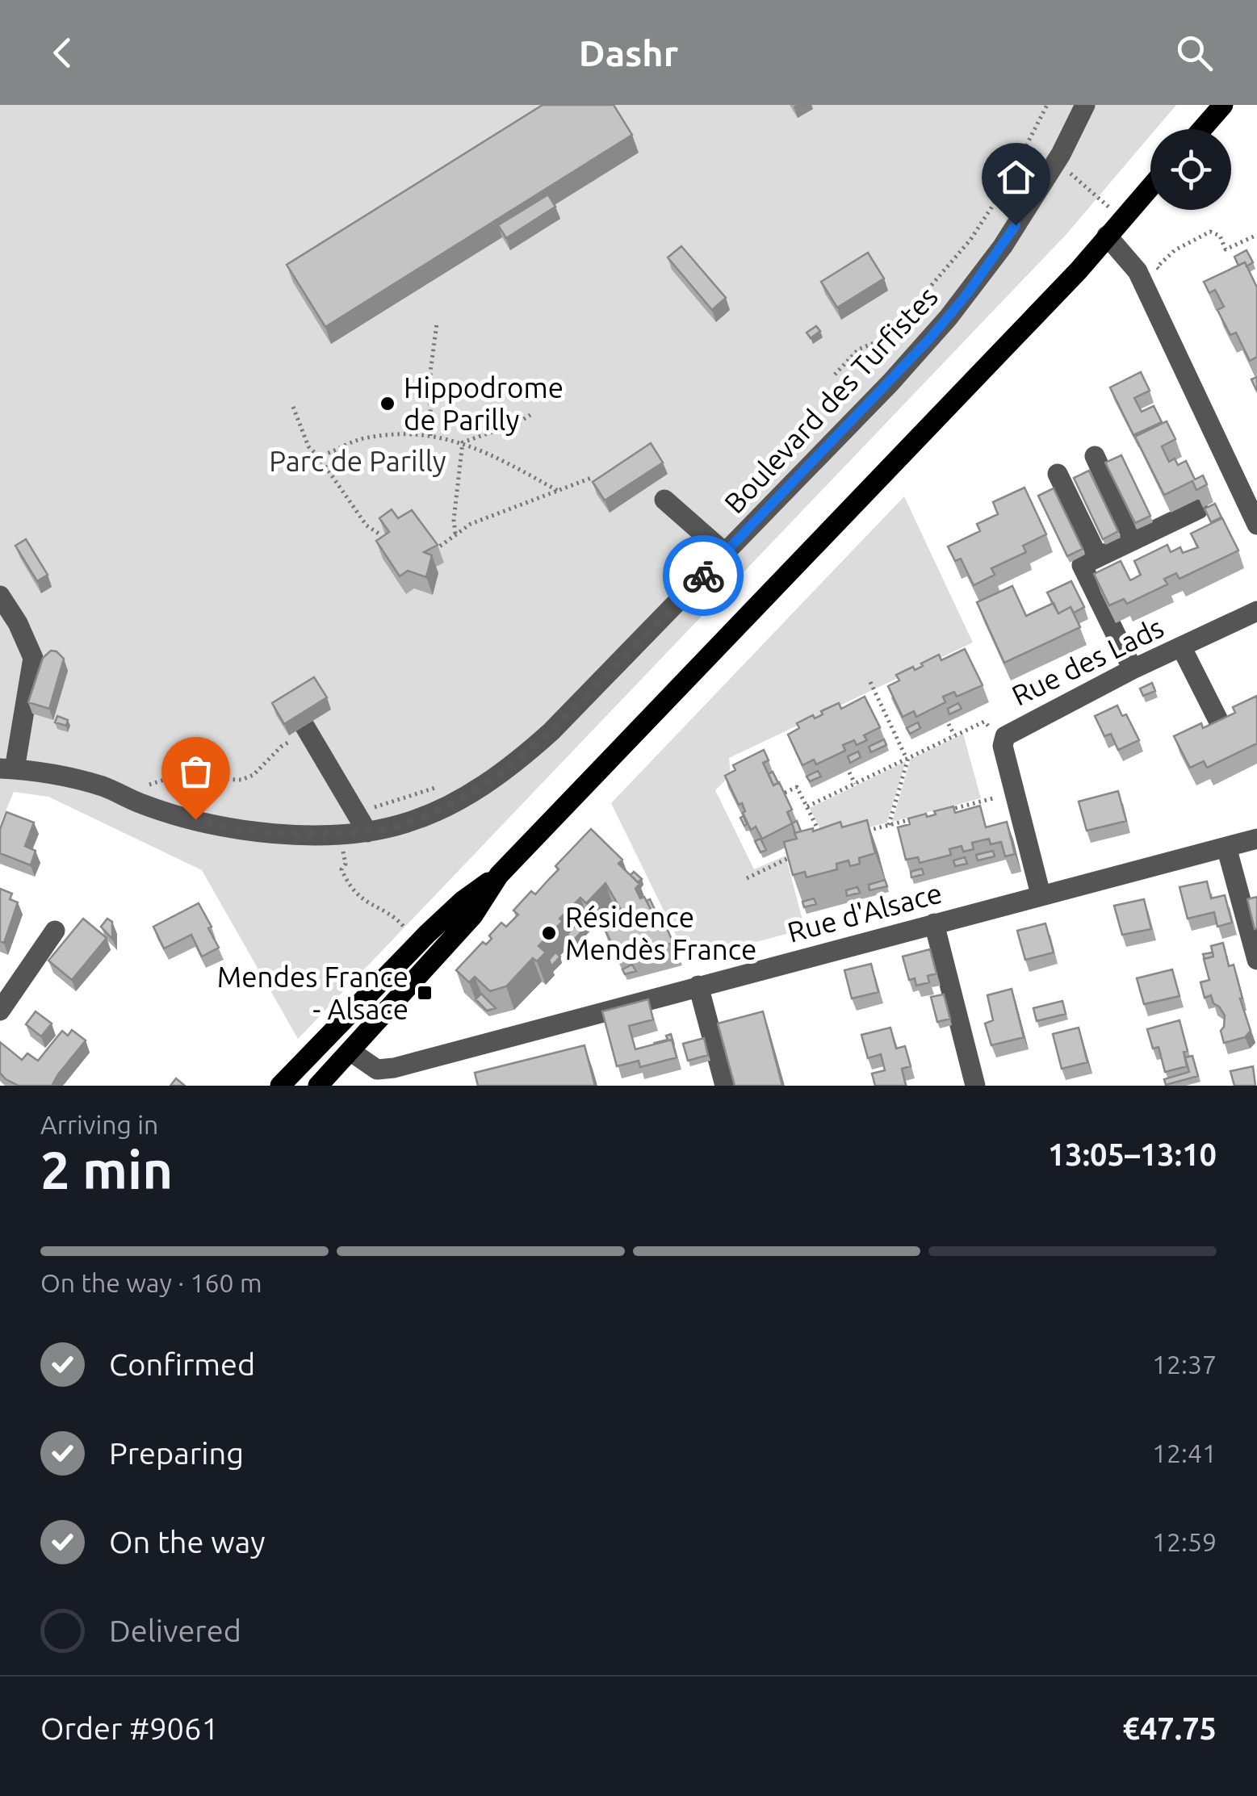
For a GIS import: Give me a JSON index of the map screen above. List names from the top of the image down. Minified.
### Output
{"streets":{"street":["Boulevard des Turfistes","Rue des Lads","Rue d'Alsace"]},"crossings":[["Rue des Lads","Rue d'Alsace"]],"parks":["Parc de Parilly"],"places":{"other":["Hippodrome de Parilly","Résidence Mendès France"],"transit":["Mendes France - Alsace"]},"page":{"header":"Dashr","heading":["2 min","Arriving in","13:05–13:10"],"panel":["Order #9061","€47.75"],"bar":"On the way · 160 m","list":[["Confirmed","12:37"],["Preparing","12:41"],["On the way","12:59"],"Delivered"]}}
